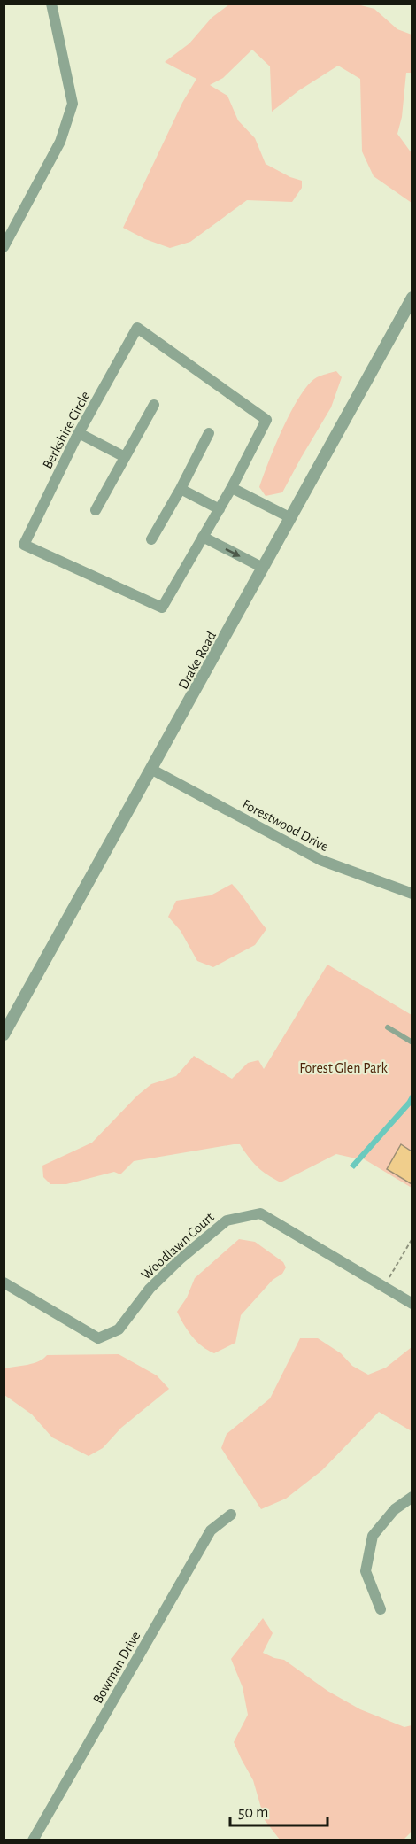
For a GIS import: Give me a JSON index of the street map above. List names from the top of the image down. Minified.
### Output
{"streets":{"street":["Berkshire Circle","Drake Road","Forestwood Drive","Woodlawn Court","Bowman Drive"]},"crossings":[["Drake Road","Forestwood Drive"]],"parks":["Forest Glen Park"],"scale_bar":"50 m"}
